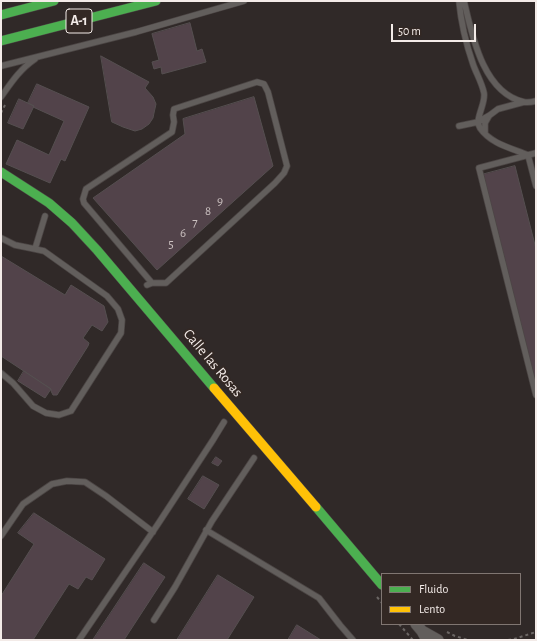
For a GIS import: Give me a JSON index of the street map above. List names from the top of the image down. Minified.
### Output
{"streets":{"main road":["A-1","Calle las Rosas"]},"house_numbers":["9","8","7","6","5"],"legend":["Fluido","Lento"],"scale_bar":"50 m"}
